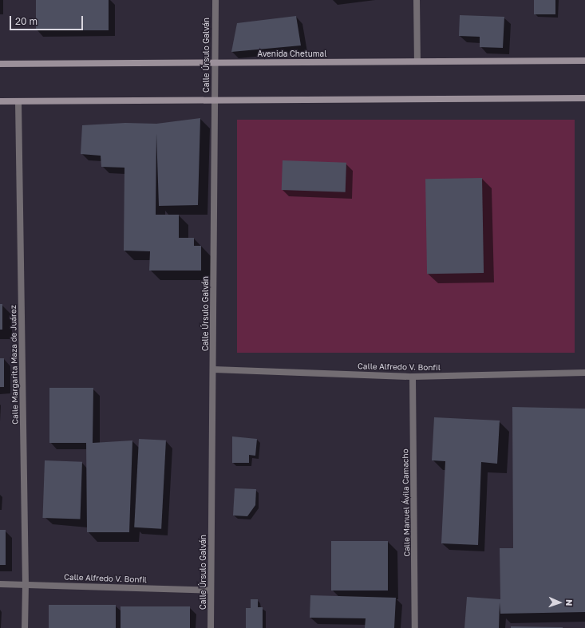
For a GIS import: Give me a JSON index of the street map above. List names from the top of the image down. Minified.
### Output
{"streets":{"main road":["Avenida Chetumal"],"street":["Calle Úrsulo Galván","Calle Margarita Maza de Juárez","Calle Alfredo V. Bonfil","Calle Manuel Ávila Camacho"]},"crossings":[["Avenida Chetumal","Calle Úrsulo Galván"],["Calle Úrsulo Galván","Calle Alfredo V. Bonfil"],["Calle Margarita Maza de Juárez","Calle Alfredo V. Bonfil"],["Calle Alfredo V. Bonfil","Calle Manuel Ávila Camacho"]],"scale_bar":"20 m","north":"right"}
